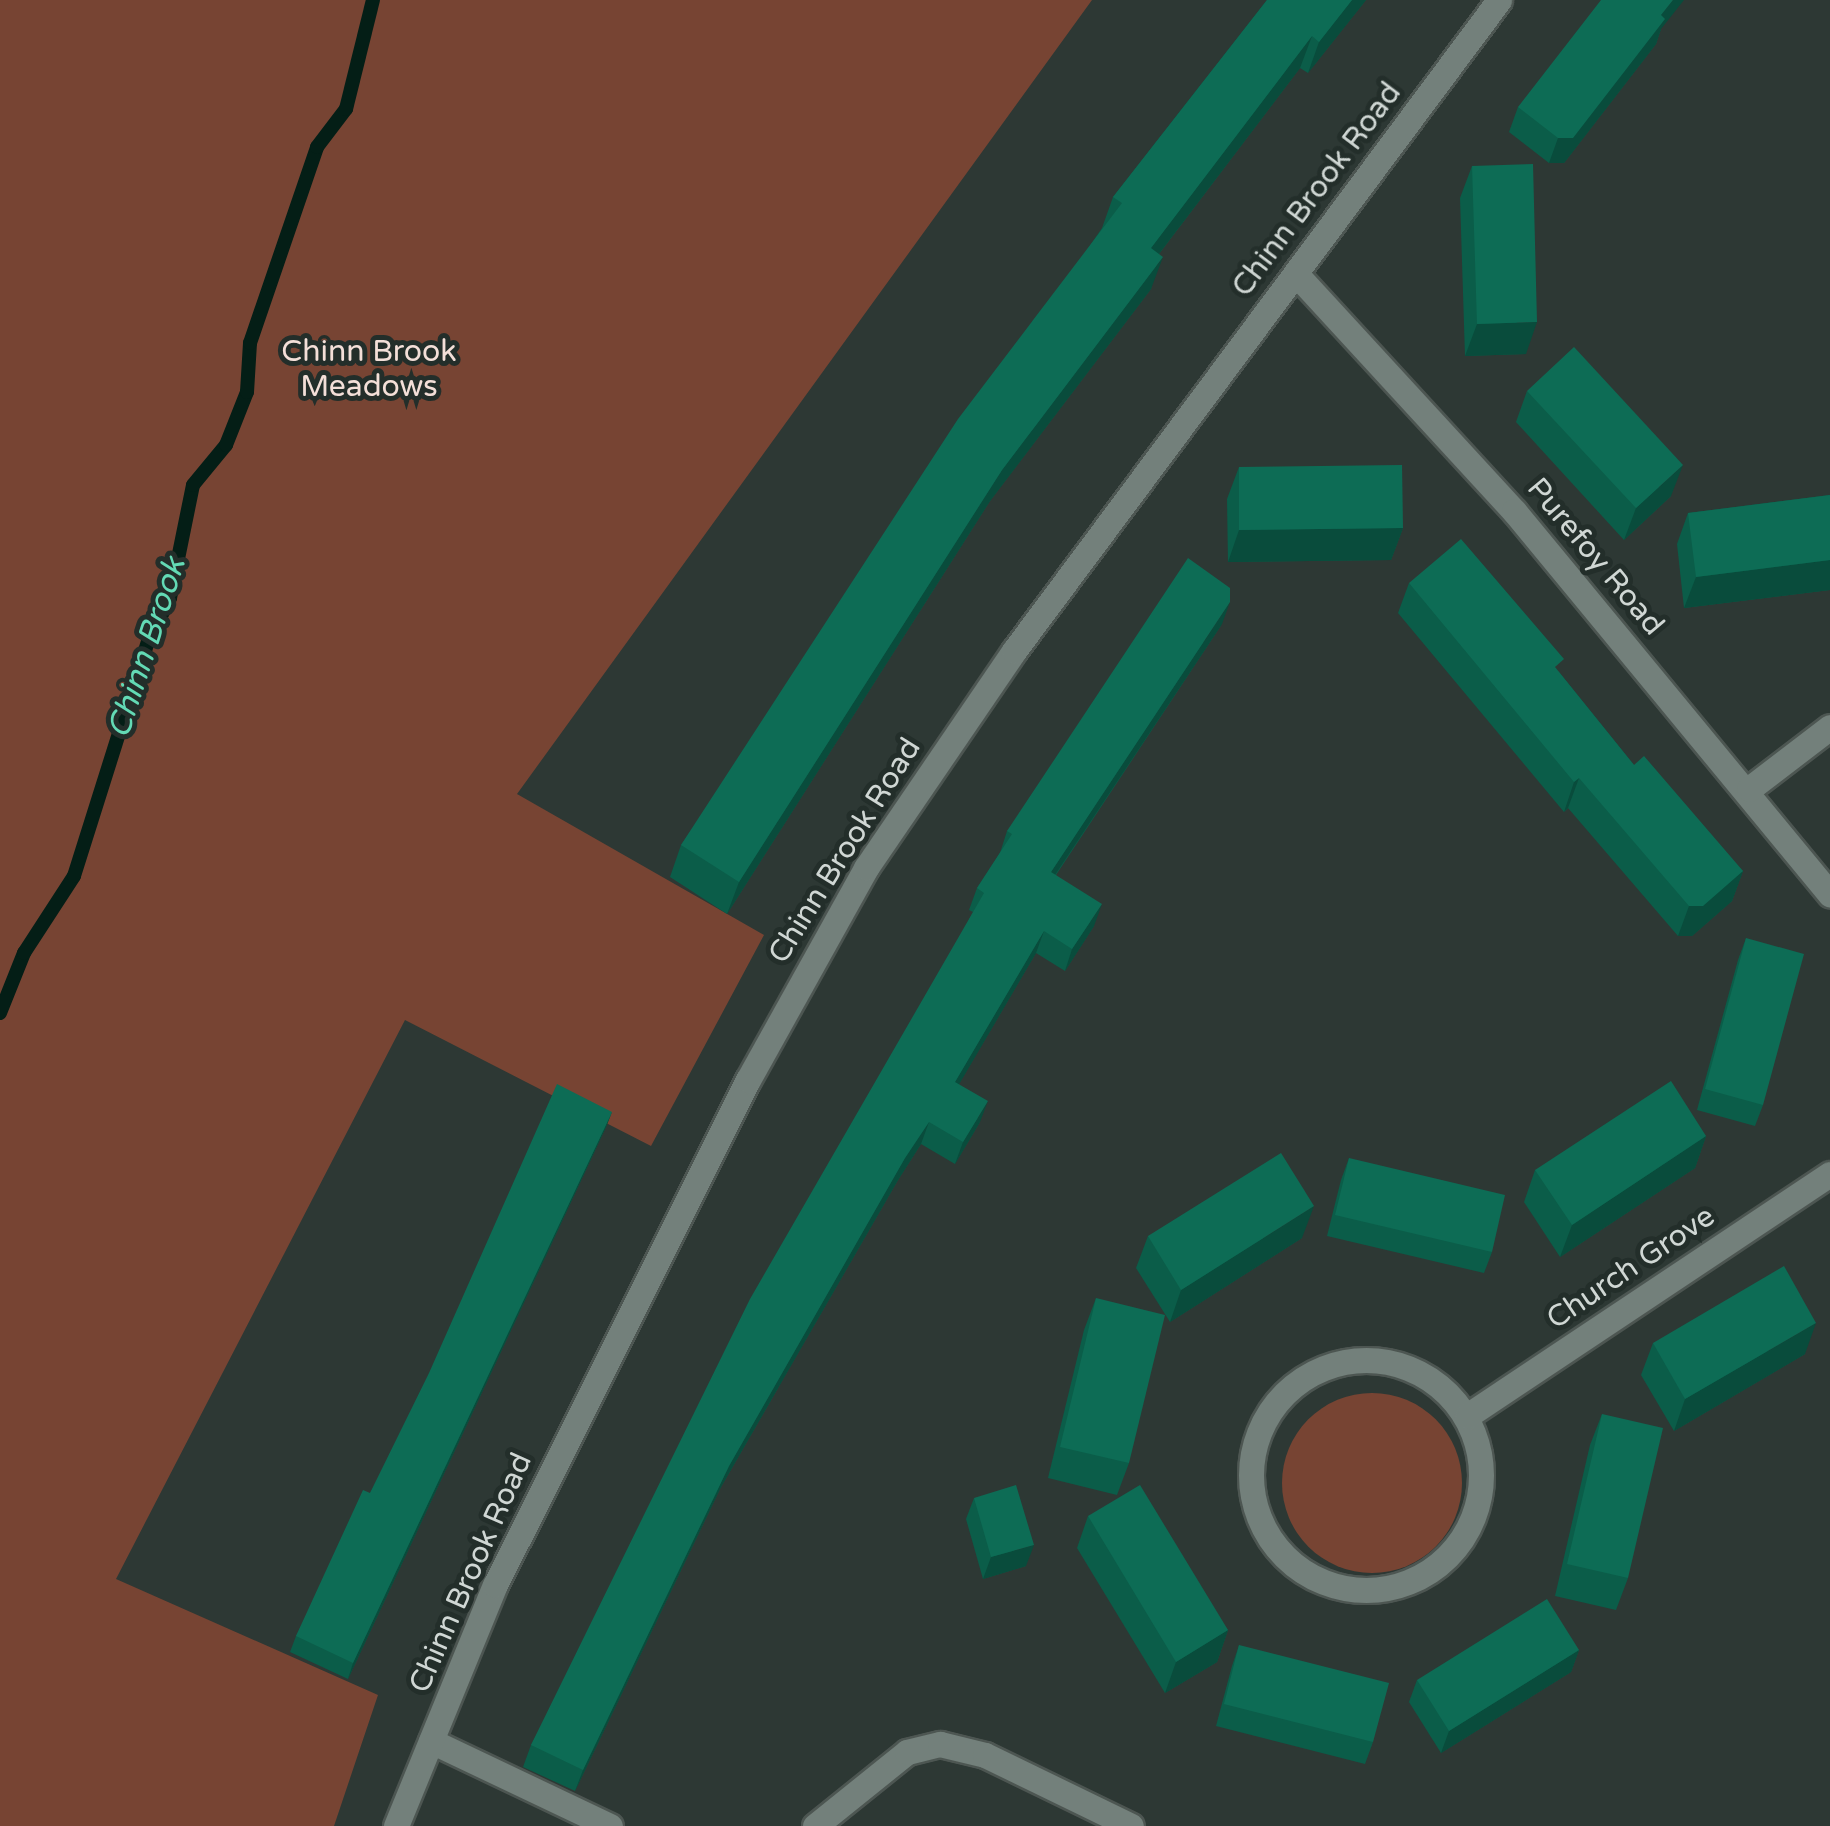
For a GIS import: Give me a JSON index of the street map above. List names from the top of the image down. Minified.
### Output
{"streets":{"street":["Chinn Brook Road","Purefoy Road","Church Grove"]},"crossings":[["Chinn Brook Road","Purefoy Road"]],"water":["Chinn Brook"],"parks":["Chinn Brook Meadows"]}
